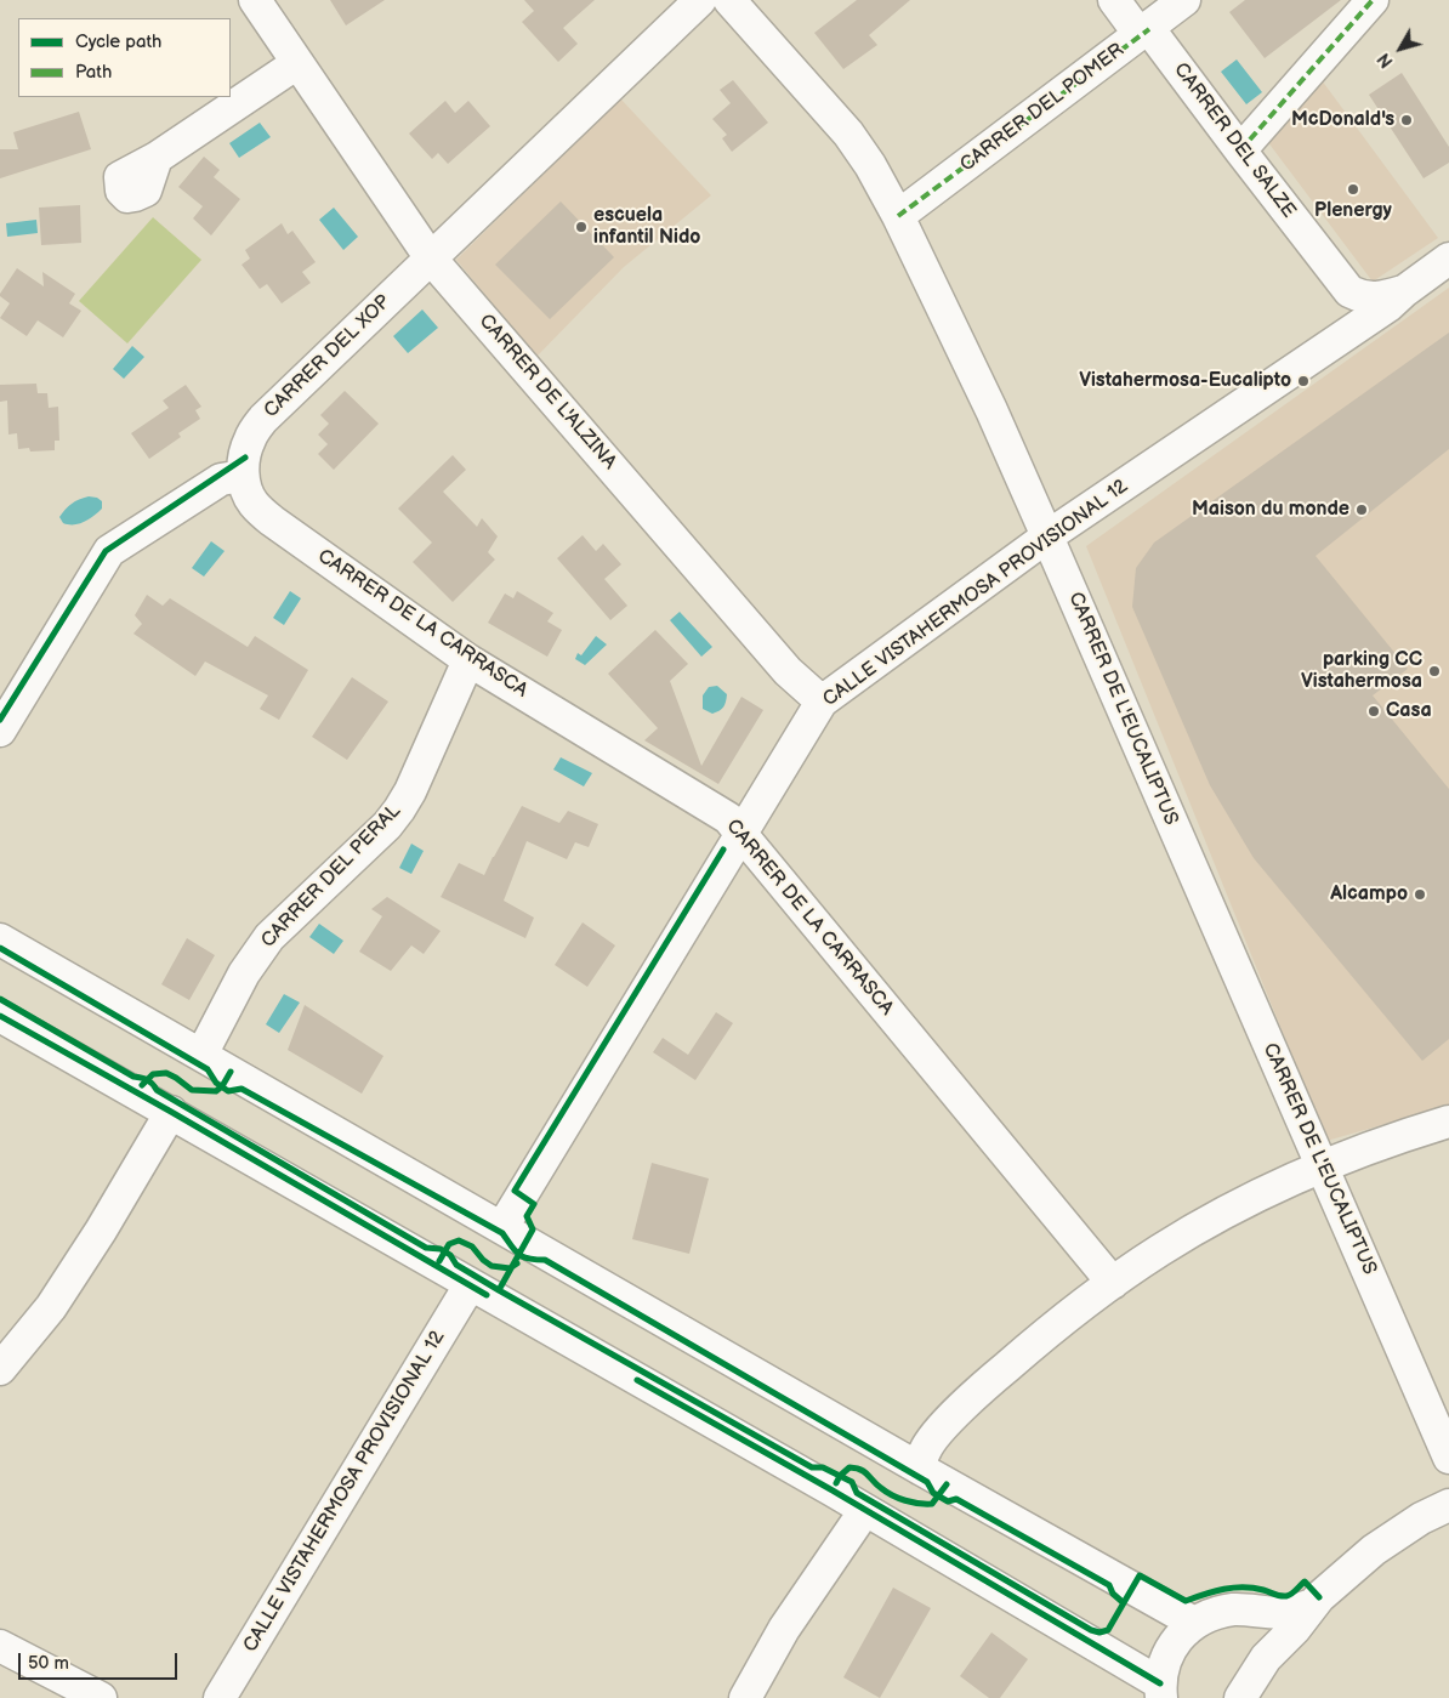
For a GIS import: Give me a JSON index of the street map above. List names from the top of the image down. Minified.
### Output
{"streets":{"street":["CARRER DEL POMER","CARRER DEL SALZE","CARRER DEL XOP","CARRER DE L'ALZINA","CALLE VISTAHERMOSA PROVISIONAL 12","CARRER DE LA CARRASCA","CARRER DE L'EUCALIPTUS","CARRER DEL PERAL"]},"crossings":[["CARRER DEL POMER","CARRER DEL SALZE"],["CARRER DEL POMER","CARRER DE L'EUCALIPTUS"],["CARRER DEL SALZE","CALLE VISTAHERMOSA PROVISIONAL 12"],["CARRER DEL XOP","CARRER DE L'ALZINA"],["CARRER DEL XOP","CARRER DE LA CARRASCA"],["CARRER DE L'ALZINA","CALLE VISTAHERMOSA PROVISIONAL 12"],["CALLE VISTAHERMOSA PROVISIONAL 12","CARRER DE LA CARRASCA"],["CALLE VISTAHERMOSA PROVISIONAL 12","CARRER DE L'EUCALIPTUS"],["CARRER DE LA CARRASCA","CARRER DEL PERAL"]],"places":["McDonald's","Plenergy","escuela infantil Nido","Vistahermosa-Eucalipto","Maison du monde","parking CC Vistahermosa","Casa","Alcampo"],"legend":["Cycle path","Path"],"scale_bar":"50 m","north":"bottom left"}
